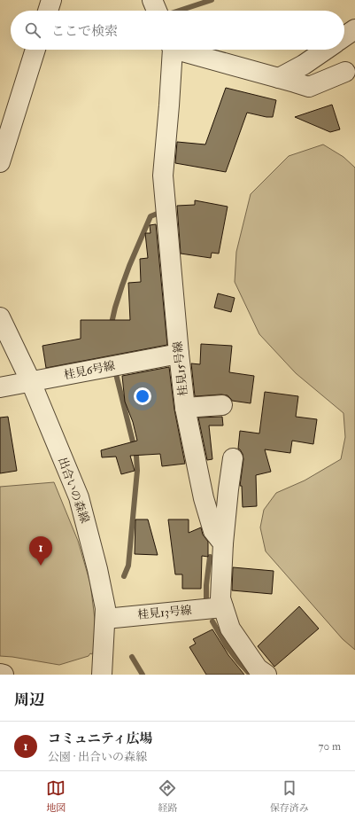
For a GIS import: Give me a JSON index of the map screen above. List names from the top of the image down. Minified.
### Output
{"streets":{"street":["桂見15号線","桂見6号線","出合いの森線","桂見13号線"]},"crossings":[["桂見15号線","桂見6号線"],["桂見6号線","出合いの森線"],["出合いの森線","桂見13号線"]],"page":{"search":"ここで検索","pins":"1","heading":"周辺","list":[{"mark":"1","name":"コミュニティ広場","note":"公園 · 出合いの森線","value":"70 m"}],"nav":["地図","経路","保存済み"]}}
